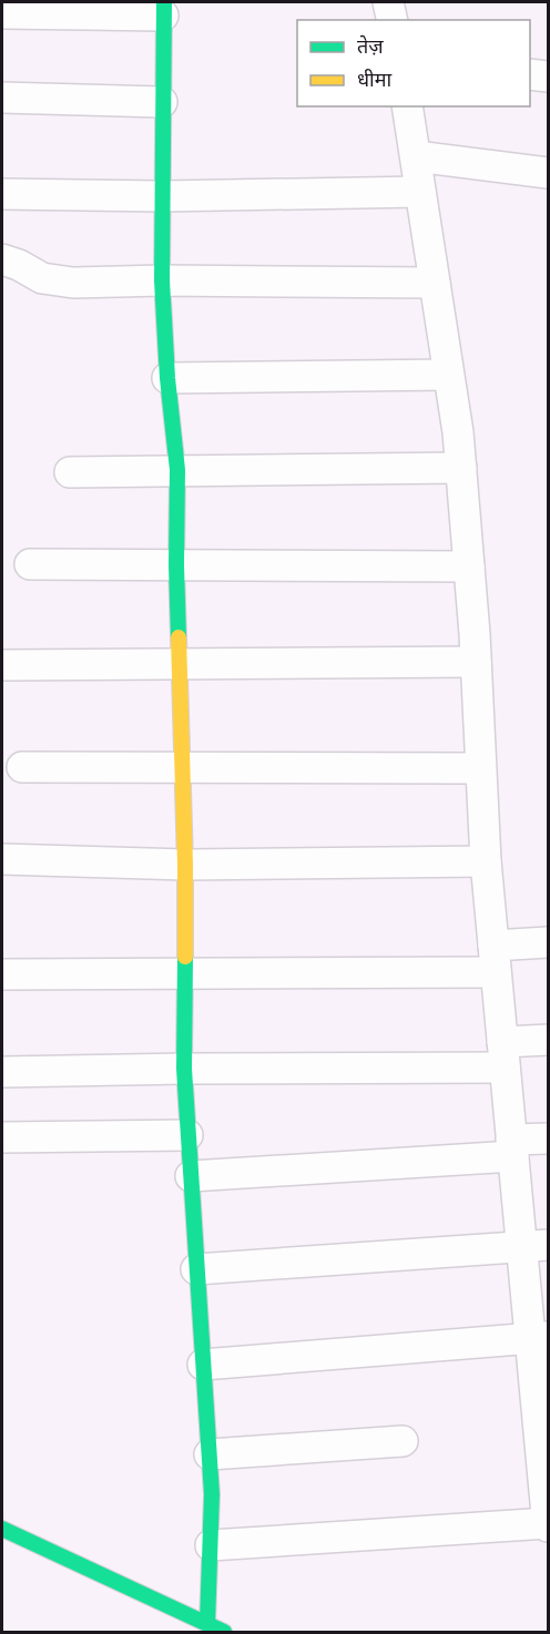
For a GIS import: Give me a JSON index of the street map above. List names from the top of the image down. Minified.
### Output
{"legend":["तेज़","धीमा"]}
